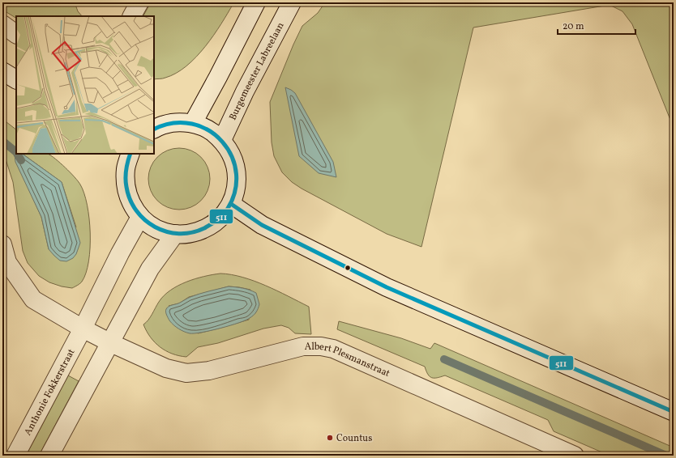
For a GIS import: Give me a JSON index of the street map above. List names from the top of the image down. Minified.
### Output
{"streets":{"street":["Burgemeester Labreelaan","Albert Plesmanstraat","Anthonie Fokkerstraat"]},"places":["Countus"],"lines":["transit line 511"],"scale_bar":"20 m"}
